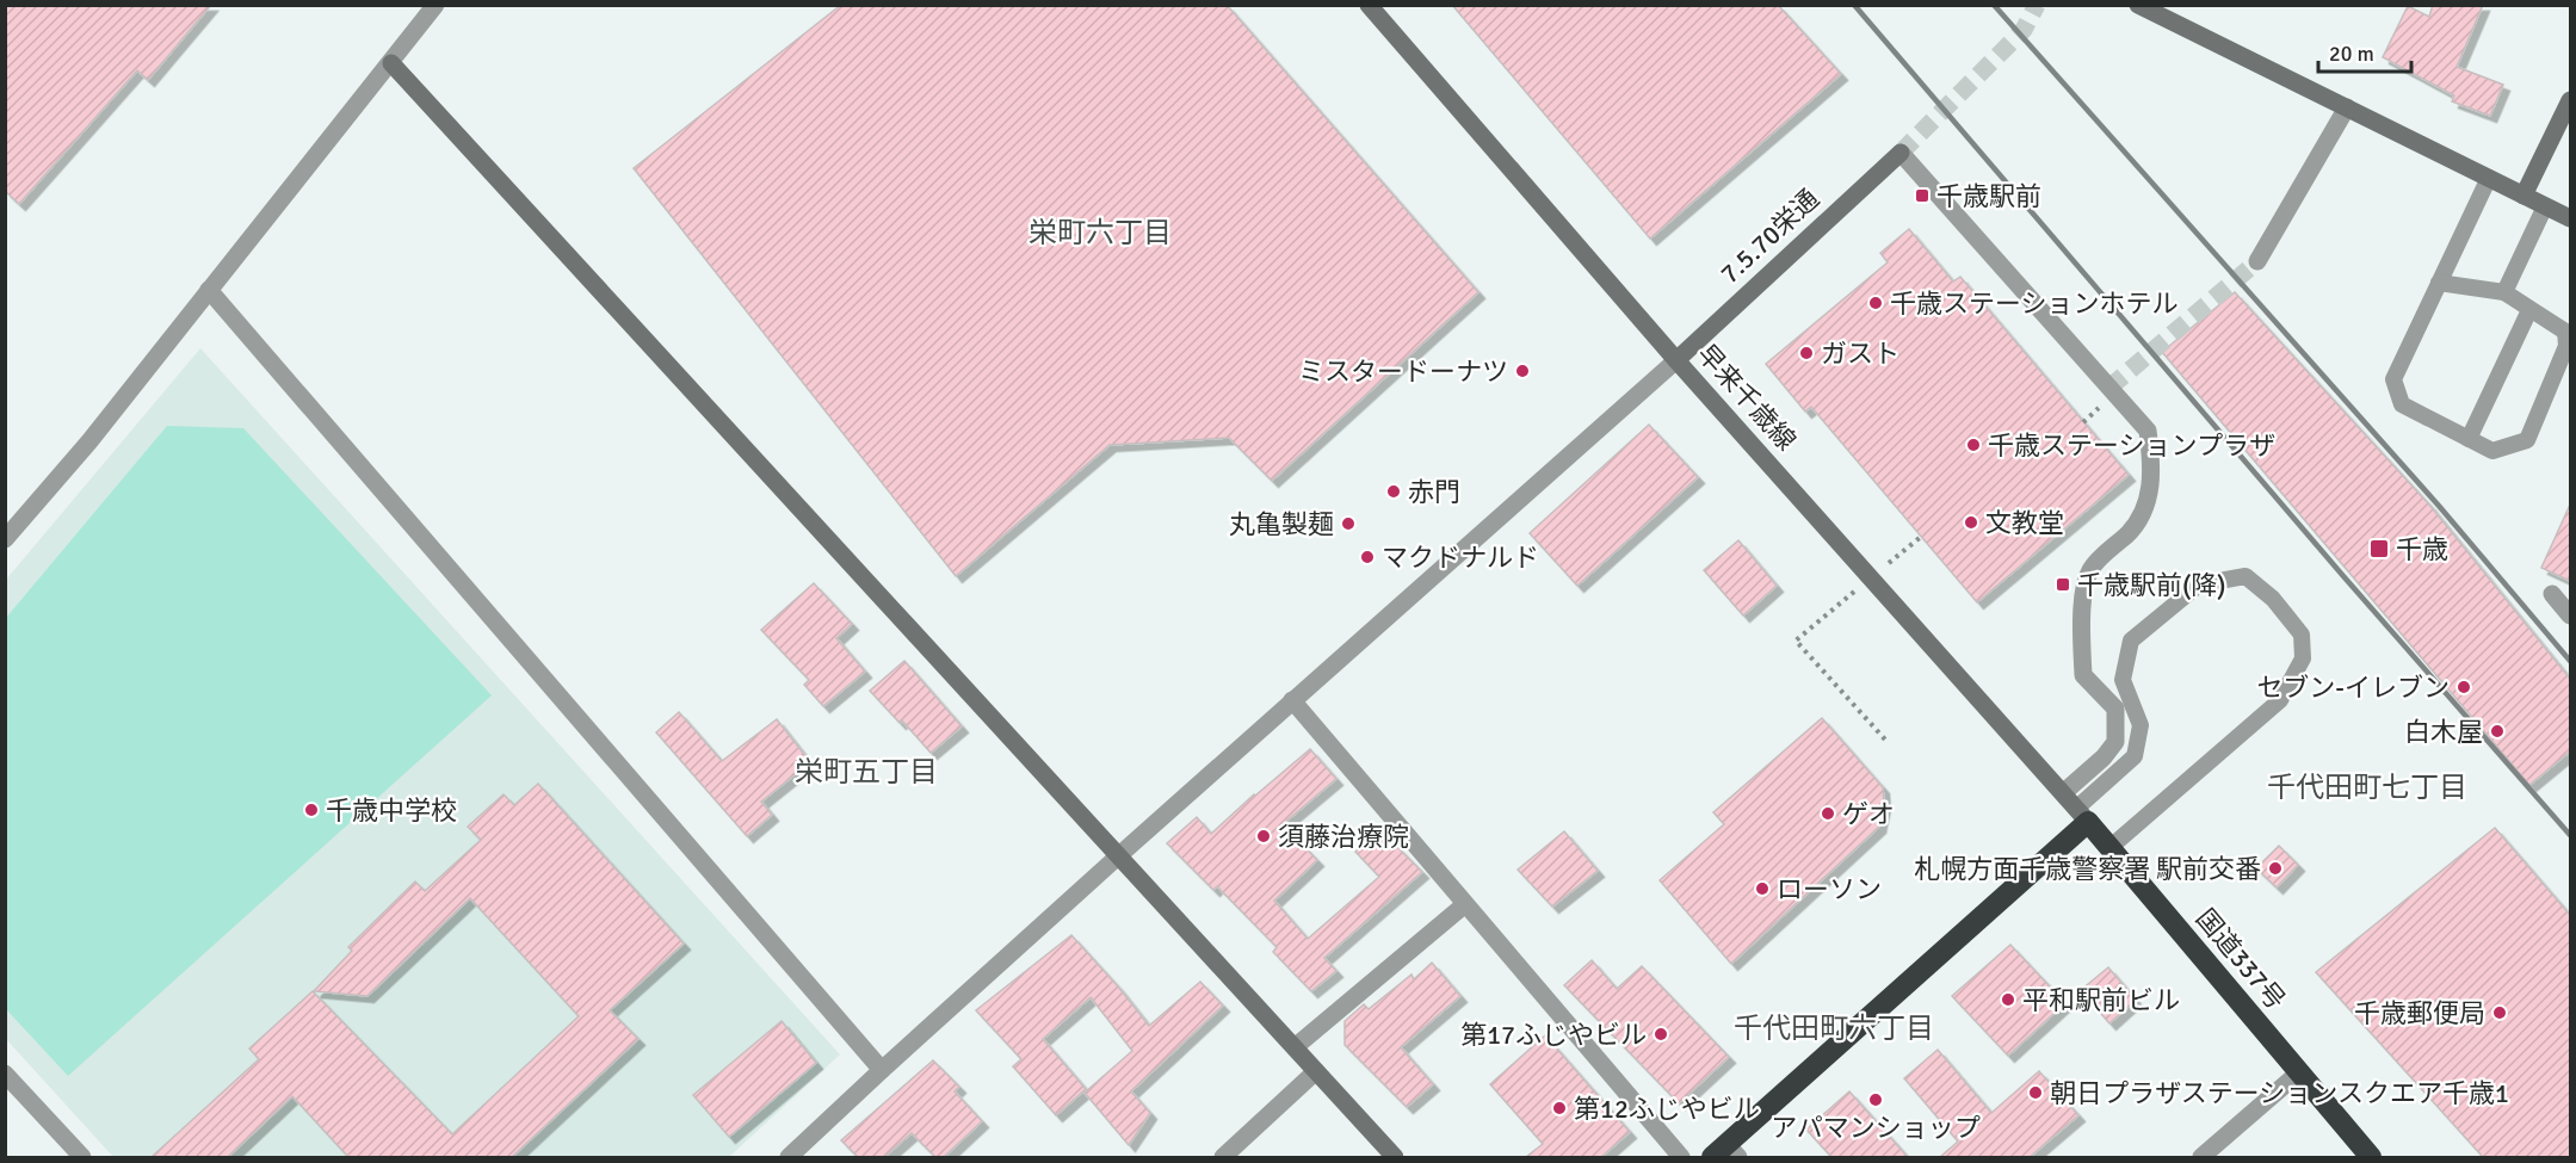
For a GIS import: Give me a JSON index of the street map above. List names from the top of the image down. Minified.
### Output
{"streets":{"highway":["国道337号"],"street":["7.5.70栄通","早来千歳線"]},"crossings":[["7.5.70栄通","早来千歳線"],["早来千歳線","国道337号"]],"districts":["栄町六丁目","栄町五丁目","千代田町七丁目","千代田町六丁目"],"places":{"transit":["千歳駅前","千歳","千歳駅前(降)"],"other":["千歳ステーションホテル","ガスト","ミスタードーナツ","千歳ステーションプラザ","赤門","文教堂","丸亀製麺","マクドナルド","セブン-イレブン","白木屋","千歳中学校","ゲオ","須藤治療院","札幌方面千歳警察署 駅前交番","ローソン","平和駅前ビル","千歳郵便局","第17ふじやビル","朝日プラザステーションスクエア千歳1","アパマンショップ","第12ふじやビル"]},"scale_bar":"20 m"}
